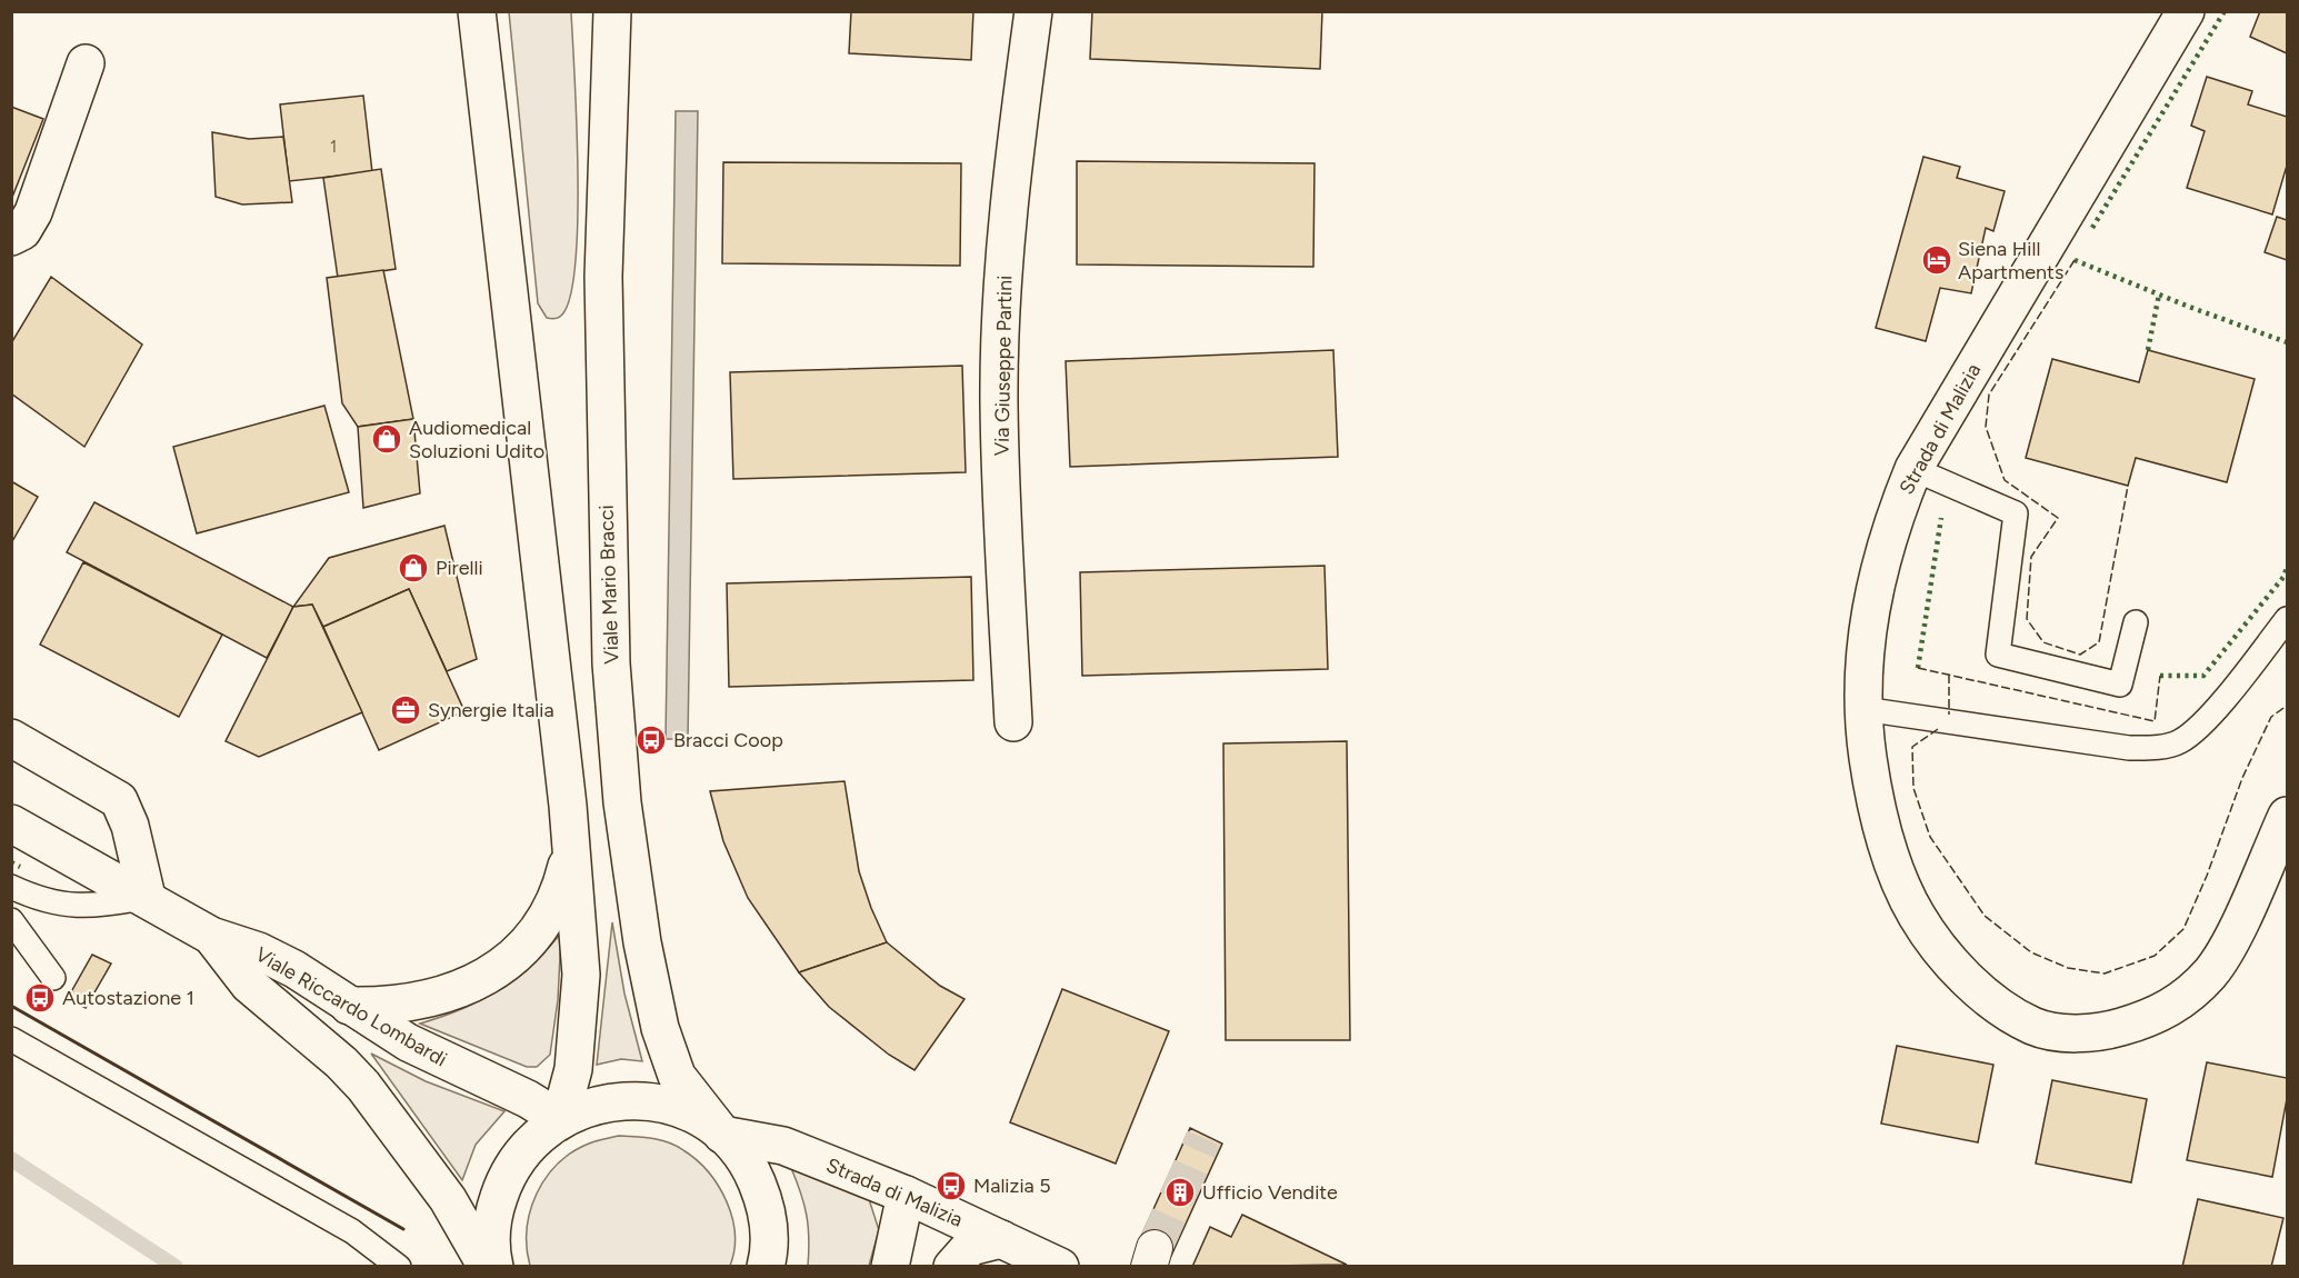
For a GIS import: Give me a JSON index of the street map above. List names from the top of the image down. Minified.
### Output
{"streets":{"main road":["Via Giuseppe Partini","Strada di Malizia","Viale Mario Bracci","Viale Riccardo Lombardi"]},"crossings":[["Strada di Malizia","Viale Mario Bracci"]],"places":{"hotel":["Siena Hill Apartments"],"shop":["Audiomedical Soluzioni Udito","Pirelli"],"office":["Synergie Italia"],"bus stop":["Bracci Coop","Autostazione 1","Malizia 5"],"building":["Ufficio Vendite"]},"house_numbers":["1"]}
